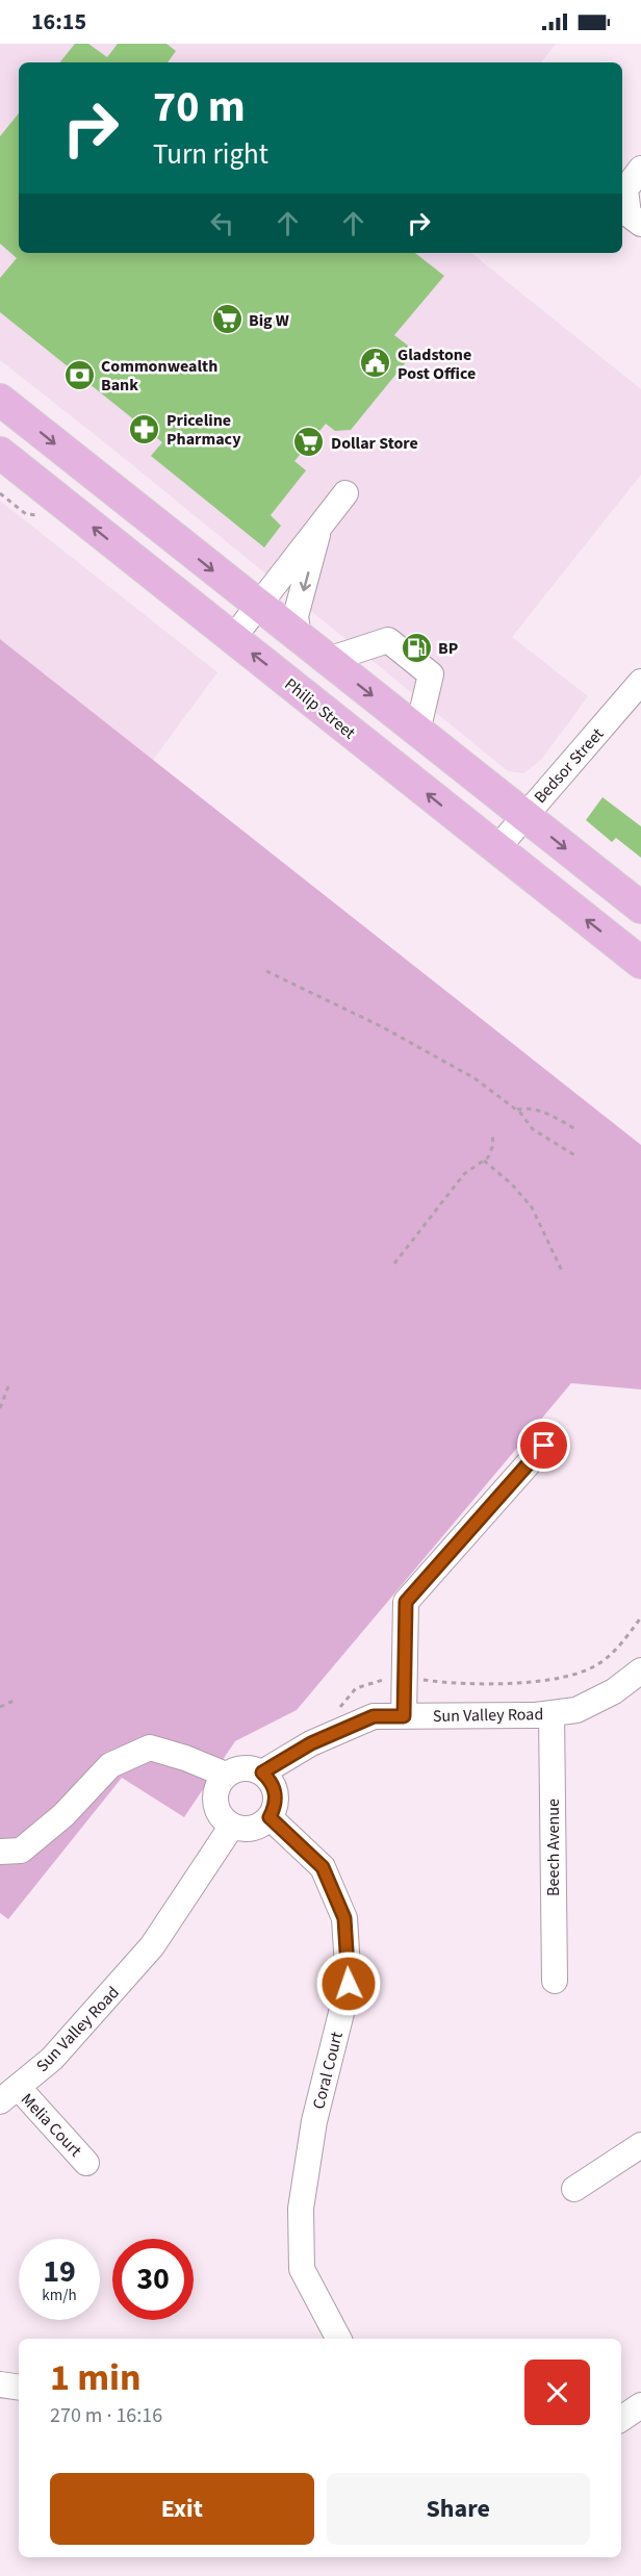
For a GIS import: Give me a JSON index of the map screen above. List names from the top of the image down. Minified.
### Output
{"streets":{"main road":["Philip Street"],"street":["Bedsor Street","Sun Valley Road","Beech Avenue","Coral Court","Melia Court"]},"crossings":[["Philip Street","Bedsor Street"],["Sun Valley Road","Beech Avenue"],["Sun Valley Road","Coral Court"],["Sun Valley Road","Melia Court"]],"places":{"supermarket":["Big W","Dollar Store"],"public building":["Gladstone Post Office"],"bank":["Commonwealth Bank"],"pharmacy":["Priceline Pharmacy"],"fuel station":["BP"]},"page":{"status":"16:15","turn":["70 m","Turn right"],"speed":"19 km/h","limit":"30","heading":["1 min","270 m · 16:16"],"buttons":["Exit","Share"]}}
